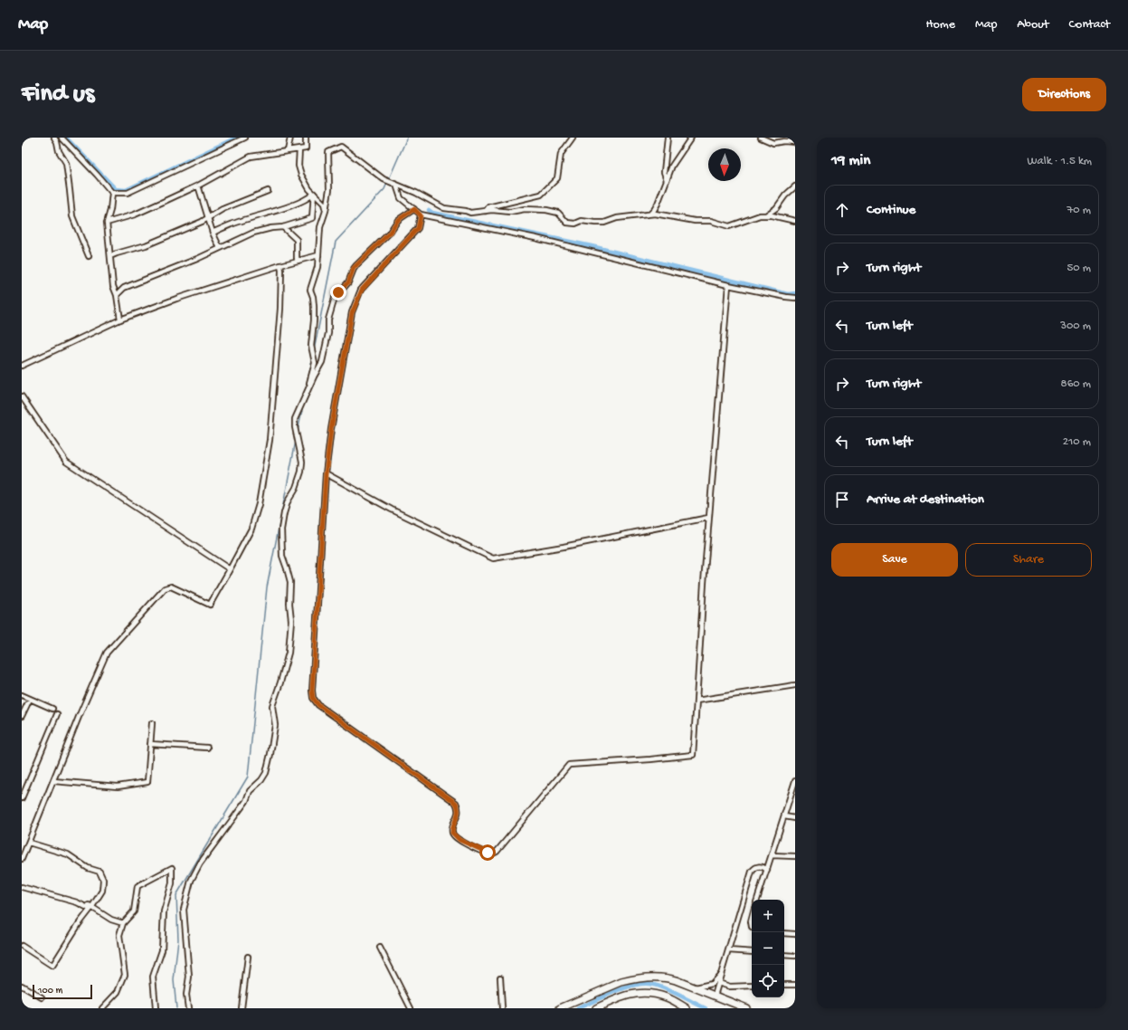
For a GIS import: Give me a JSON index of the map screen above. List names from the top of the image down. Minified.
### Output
{"scale_bar":"100 m","north":"bottom","page":{"header":"Map","nav":["Home","Map","About","Contact"],"buttons":["Directions",["Save","Share"]],"title":"Find us","heading":["19 min","Walk · 1.5 km"],"list":[["Continue","70 m"],["Turn right","50 m"],["Turn left","300 m"],["Turn right","860 m"],["Turn left","210 m"],"Arrive at destination"],"map_buttons":["+","−"],"scale":"100 m"}}
